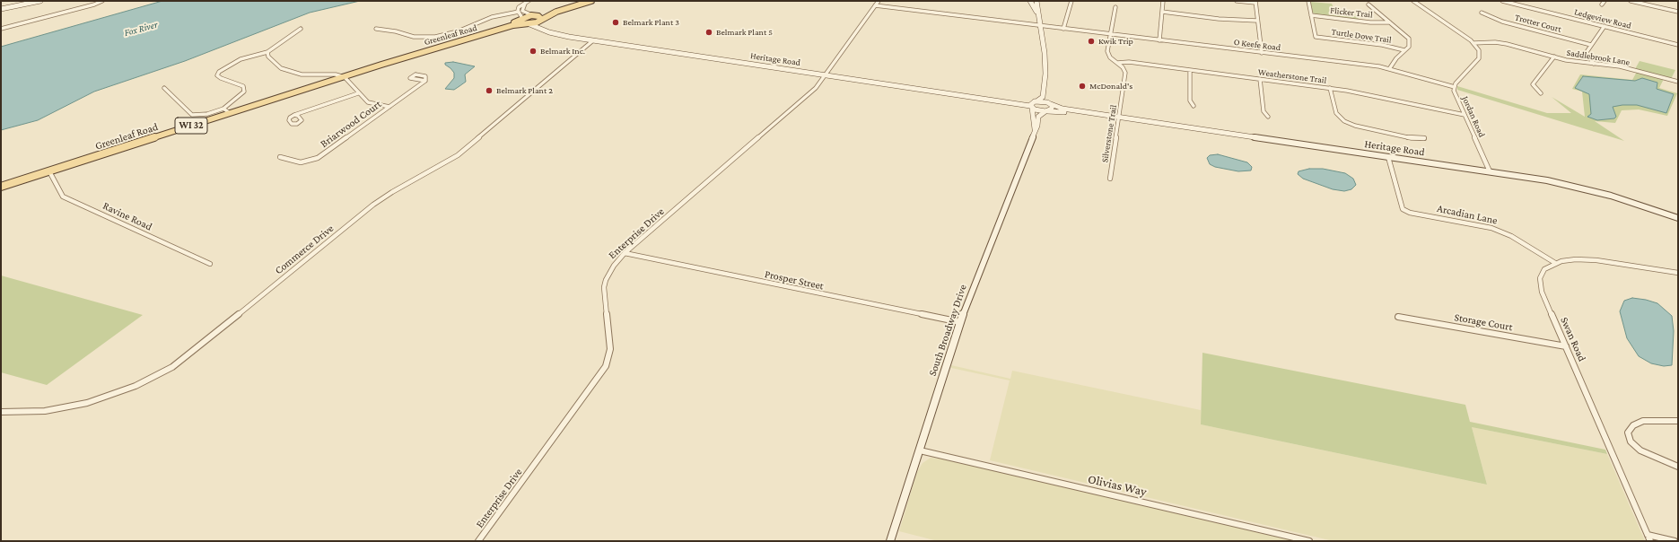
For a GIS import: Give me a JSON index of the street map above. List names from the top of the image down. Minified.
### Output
{"streets":{"main road":["Greenleaf Road","Heritage Road","WI 32","South Broadway Drive"],"street":["Flicker Trail","Ledgeview Road","Trotter Court","Turtle Dove Trail","O Keefe Road","Saddlebrook Lane","Weatherstone Trail","Jordan Road","Briarwood Court","Silverstone Trail","Arcadian Lane","Ravine Road","Enterprise Drive","Commerce Drive","Prosper Street","Storage Court","Swan Road","Olivias Way"]},"crossings":[["Flicker Trail","Turtle Dove Trail"],["Greenleaf Road","Heritage Road"],["Greenleaf Road","WI 32"],["Greenleaf Road","Ravine Road"],["O Keefe Road","Jordan Road"],["O Keefe Road","Silverstone Trail"],["O Keefe Road","Enterprise Drive"],["Saddlebrook Lane","Jordan Road"],["Heritage Road","Jordan Road"],["Heritage Road","WI 32"],["Heritage Road","Silverstone Trail"],["Heritage Road","Arcadian Lane"],["Heritage Road","Enterprise Drive"],["Heritage Road","Commerce Drive"],["Heritage Road","South Broadway Drive"],["Weatherstone Trail","Jordan Road"],["Weatherstone Trail","Silverstone Trail"],["Arcadian Lane","Swan Road"],["Enterprise Drive","Prosper Street"],["Prosper Street","South Broadway Drive"],["Storage Court","Swan Road"],["South Broadway Drive","Olivias Way"]],"water":["Fox River"],"places":["Belmark Plant 3","Belmark Plant 5","Kwik Trip","Belmark Inc.","McDonald's","Belmark Plant 2"]}
